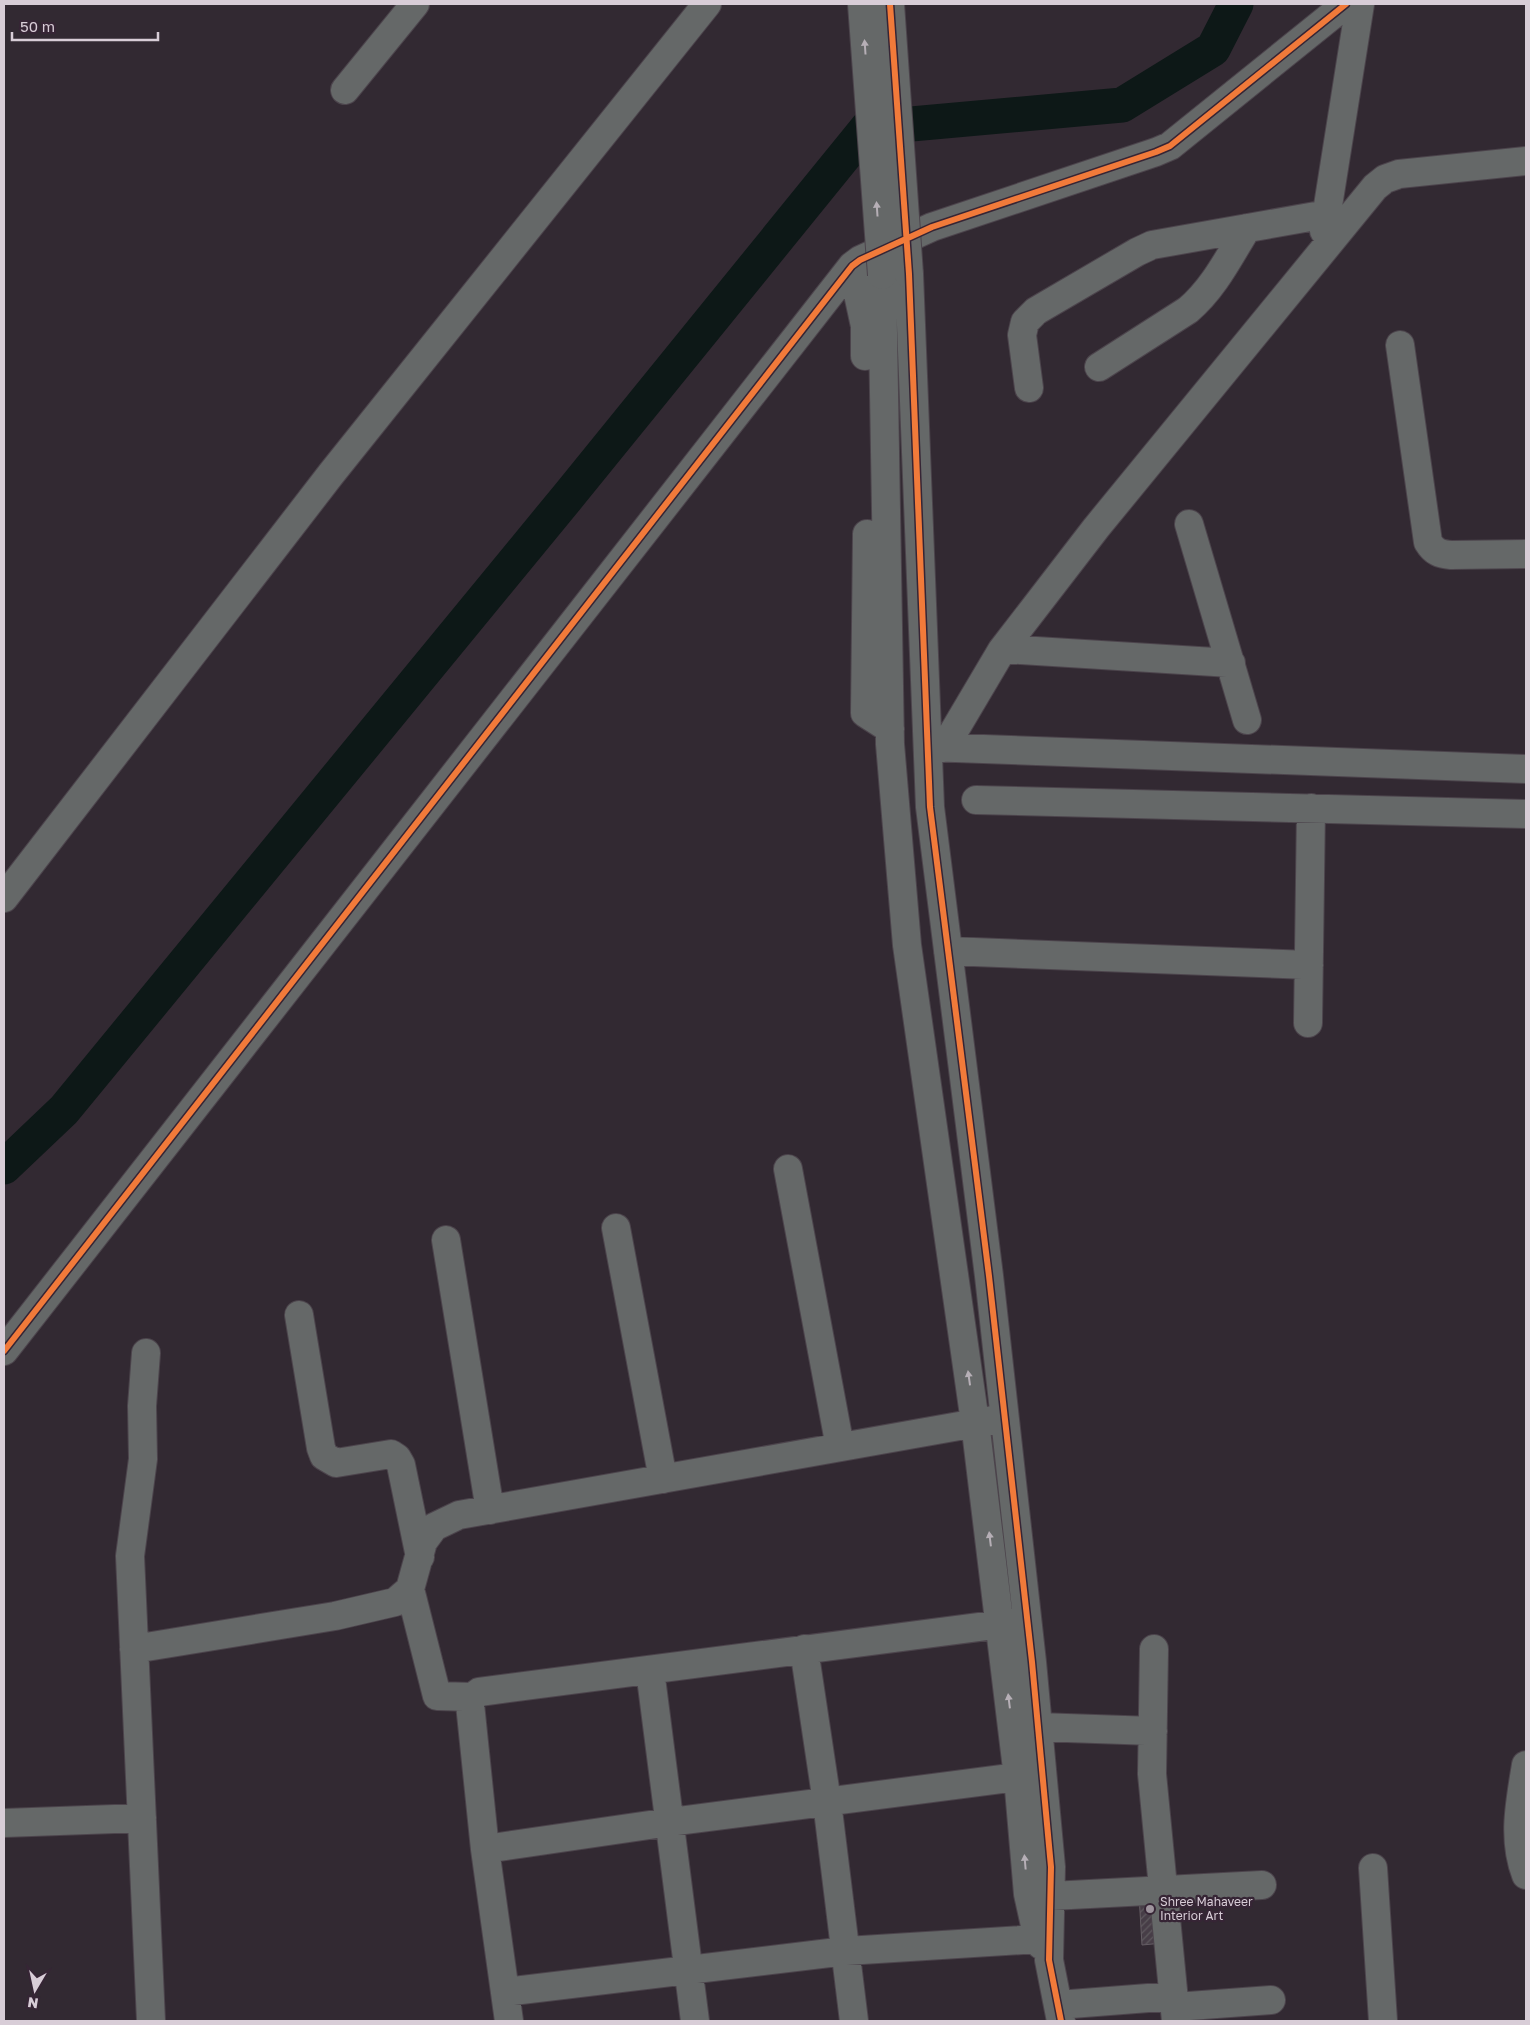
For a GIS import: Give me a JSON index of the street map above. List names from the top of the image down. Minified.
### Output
{"places":["Shree Mahaveer Interior Art"],"scale_bar":"50 m","north":"bottom"}
